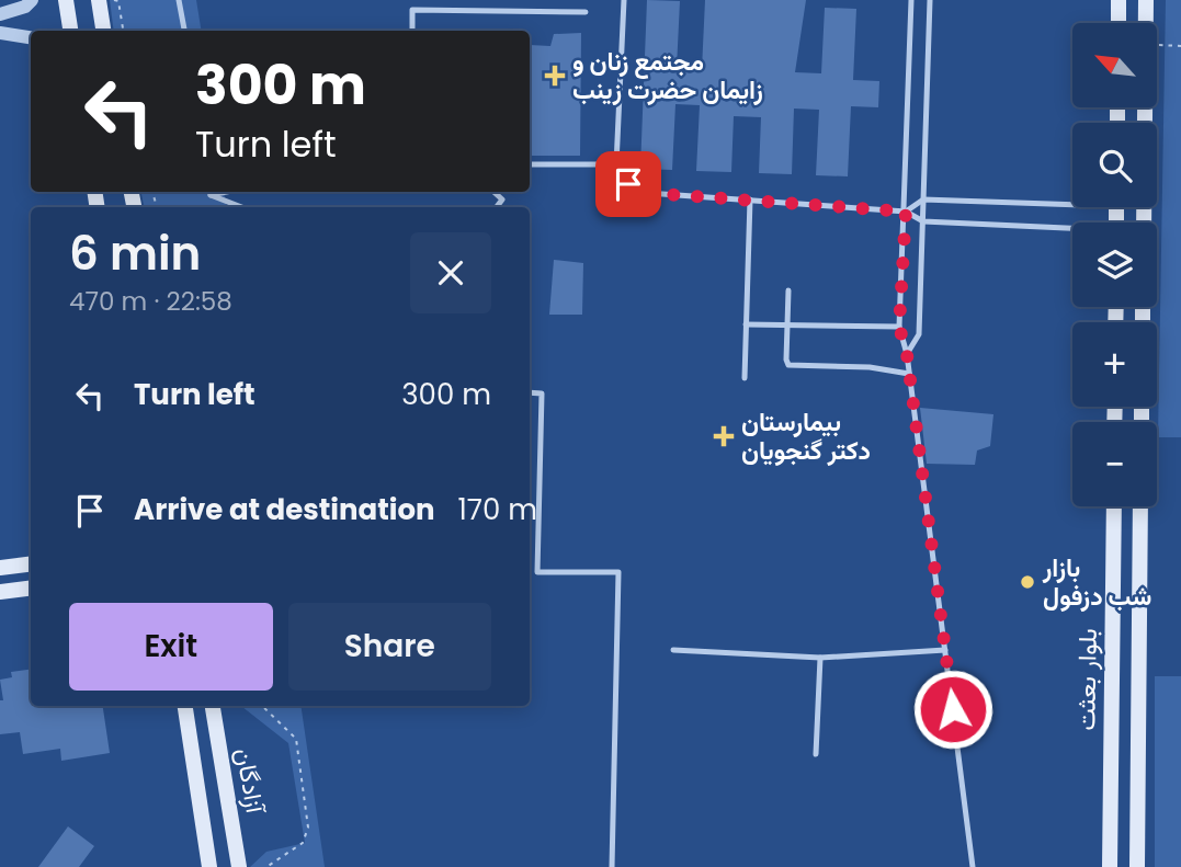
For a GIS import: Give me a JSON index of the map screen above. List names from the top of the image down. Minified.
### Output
{"streets":{"main road":["بلوار بعثت","آزادگان"]},"places":{"health":["مجتمع زنان و زایمان حضرت زینب","بیمارستان دکتر گنجویان"],"other":["بازار شب دزفول"]},"north":"top left","page":{"map_buttons":["+","−"],"turn":["300 m","Turn left"],"heading":["6 min","470 m · 22:58"],"list":[{"name":"Turn left","value":"300 m"},{"name":"Arrive at destination","value":"170 m"}],"buttons":["Exit","Share"]}}
